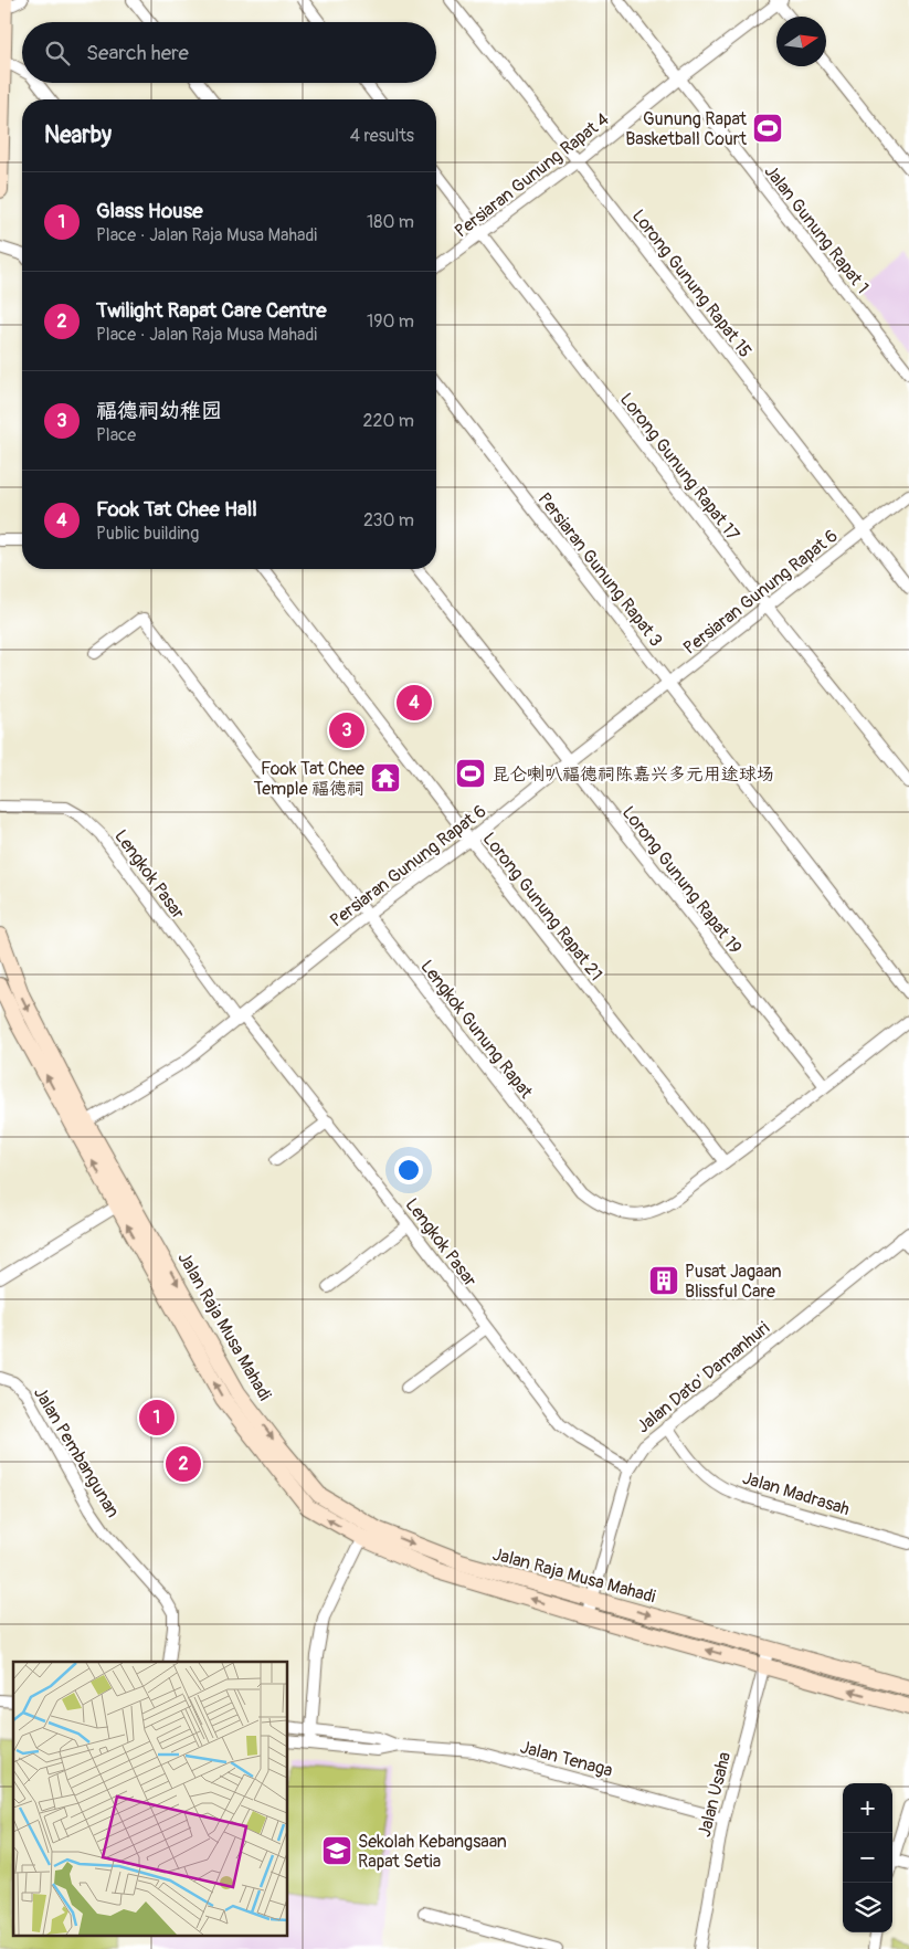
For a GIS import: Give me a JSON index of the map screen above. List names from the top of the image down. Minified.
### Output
{"streets":{"main road":["Jalan Raja Musa Mahadi"],"street":["Persiaran Gunung Rapat 4","Jalan Gunung Rapat 1","Lorong Gunung Rapat 15","Lorong Gunung Rapat 17","Persiaran Gunung Rapat 3","Persiaran Gunung Rapat 6","Lengkok Pasar","Lorong Gunung Rapat 19","Lorong Gunung Rapat 21","Lengkok Gunung Rapat","Jalan Dato' Damanhuri","Jalan Pembangunan","Jalan Madrasah","Jalan Tenaga","Jalan Usaha"]},"crossings":[["Persiaran Gunung Rapat 4","Jalan Gunung Rapat 1"],["Persiaran Gunung Rapat 4","Lorong Gunung Rapat 15"],["Persiaran Gunung Rapat 4","Lorong Gunung Rapat 17"],["Lorong Gunung Rapat 15","Persiaran Gunung Rapat 6"],["Lorong Gunung Rapat 17","Persiaran Gunung Rapat 6"],["Persiaran Gunung Rapat 3","Persiaran Gunung Rapat 6"],["Persiaran Gunung Rapat 6","Lengkok Pasar"],["Persiaran Gunung Rapat 6","Lorong Gunung Rapat 19"],["Persiaran Gunung Rapat 6","Lorong Gunung Rapat 21"],["Persiaran Gunung Rapat 6","Lengkok Gunung Rapat"],["Persiaran Gunung Rapat 6","Jalan Raja Musa Mahadi"],["Lengkok Pasar","Jalan Dato' Damanhuri"],["Lorong Gunung Rapat 19","Lengkok Gunung Rapat"],["Lorong Gunung Rapat 21","Lengkok Gunung Rapat"],["Jalan Raja Musa Mahadi","Jalan Dato' Damanhuri"],["Jalan Raja Musa Mahadi","Jalan Usaha"],["Jalan Dato' Damanhuri","Jalan Madrasah"],["Jalan Tenaga","Jalan Usaha"]],"places":{"sports":["Gunung Rapat Basketball Court","昆仑喇叭福德祠陈嘉兴多元用途球场"],"temple":["Fook Tat Chee Temple 福德祠"],"building":["Pusat Jagaan Blissful Care"],"school or university":["Sekolah Kebangsaan Rapat Setia"]},"north":"right","page":{"search":"Search here","heading":["Nearby","4 results"],"list":[{"mark":"1","name":"Glass House","note":"Place · Jalan Raja Musa Mahadi","value":"180 m"},{"mark":"2","name":"Twilight Rapat Care Centre","note":"Place · Jalan Raja Musa Mahadi","value":"190 m"},{"mark":"3","name":"福德祠幼稚园","note":"Place","value":"220 m"},{"mark":"4","name":"Fook Tat Chee Hall","note":"Public building","value":"230 m"}],"pins":["4","3","1","2"],"map_buttons":["+","−"]}}
